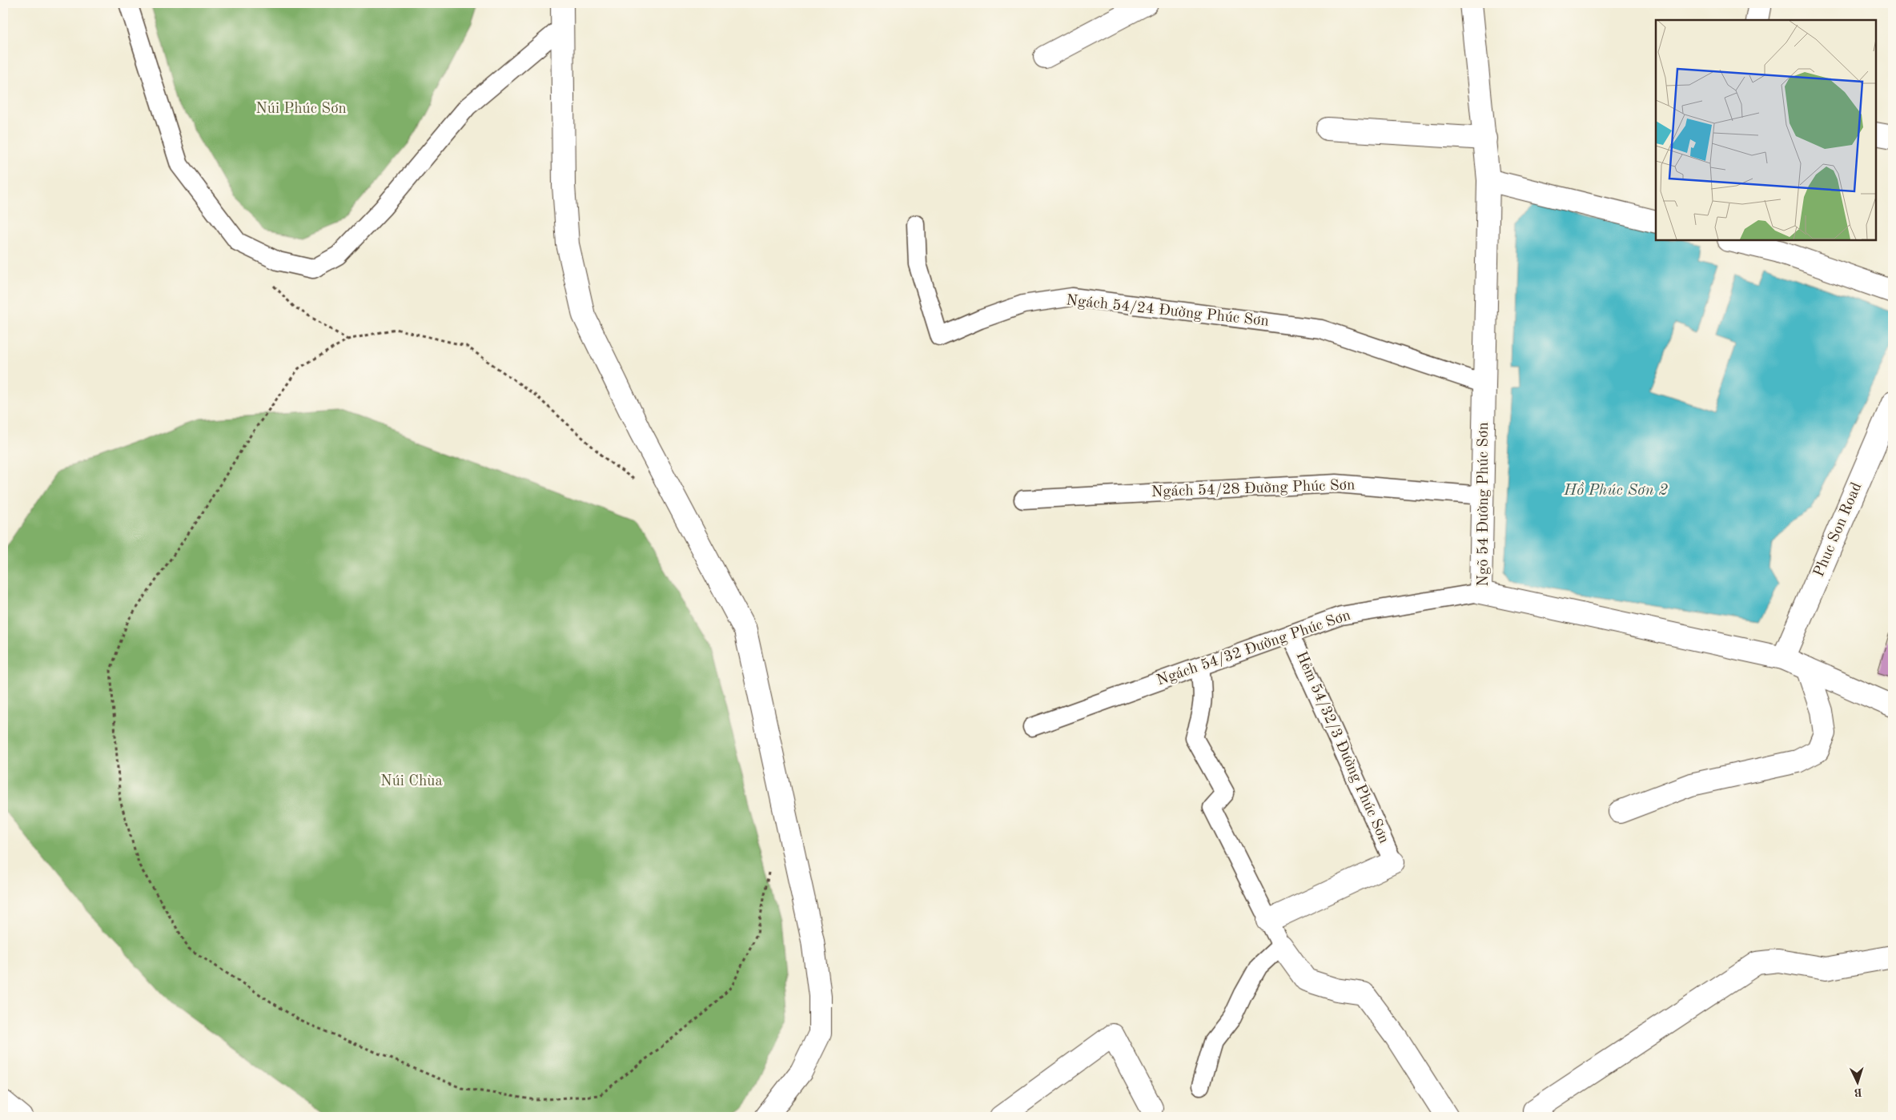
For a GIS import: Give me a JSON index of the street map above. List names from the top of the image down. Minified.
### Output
{"streets":{"street":["Ngõ 54 Đường Phúc Sơn","Phuc Son Road"],"lane":["Ngách 54/24 Đường Phúc Sơn","Ngách 54/28 Đường Phúc Sơn","Ngách 54/32 Đường Phúc Sơn","Hẻm 54/32/3 Đường Phúc Sơn"]},"crossings":[["Ngách 54/24 Đường Phúc Sơn","Ngõ 54 Đường Phúc Sơn"],["Ngách 54/28 Đường Phúc Sơn","Ngõ 54 Đường Phúc Sơn"],["Ngõ 54 Đường Phúc Sơn","Phuc Son Road"],["Ngõ 54 Đường Phúc Sơn","Ngách 54/32 Đường Phúc Sơn"],["Ngách 54/32 Đường Phúc Sơn","Hẻm 54/32/3 Đường Phúc Sơn"]],"water":["Hồ Phúc Sơn 2"],"parks":["Núi Phúc Sơn","Núi Chùa"],"north":"bottom"}
